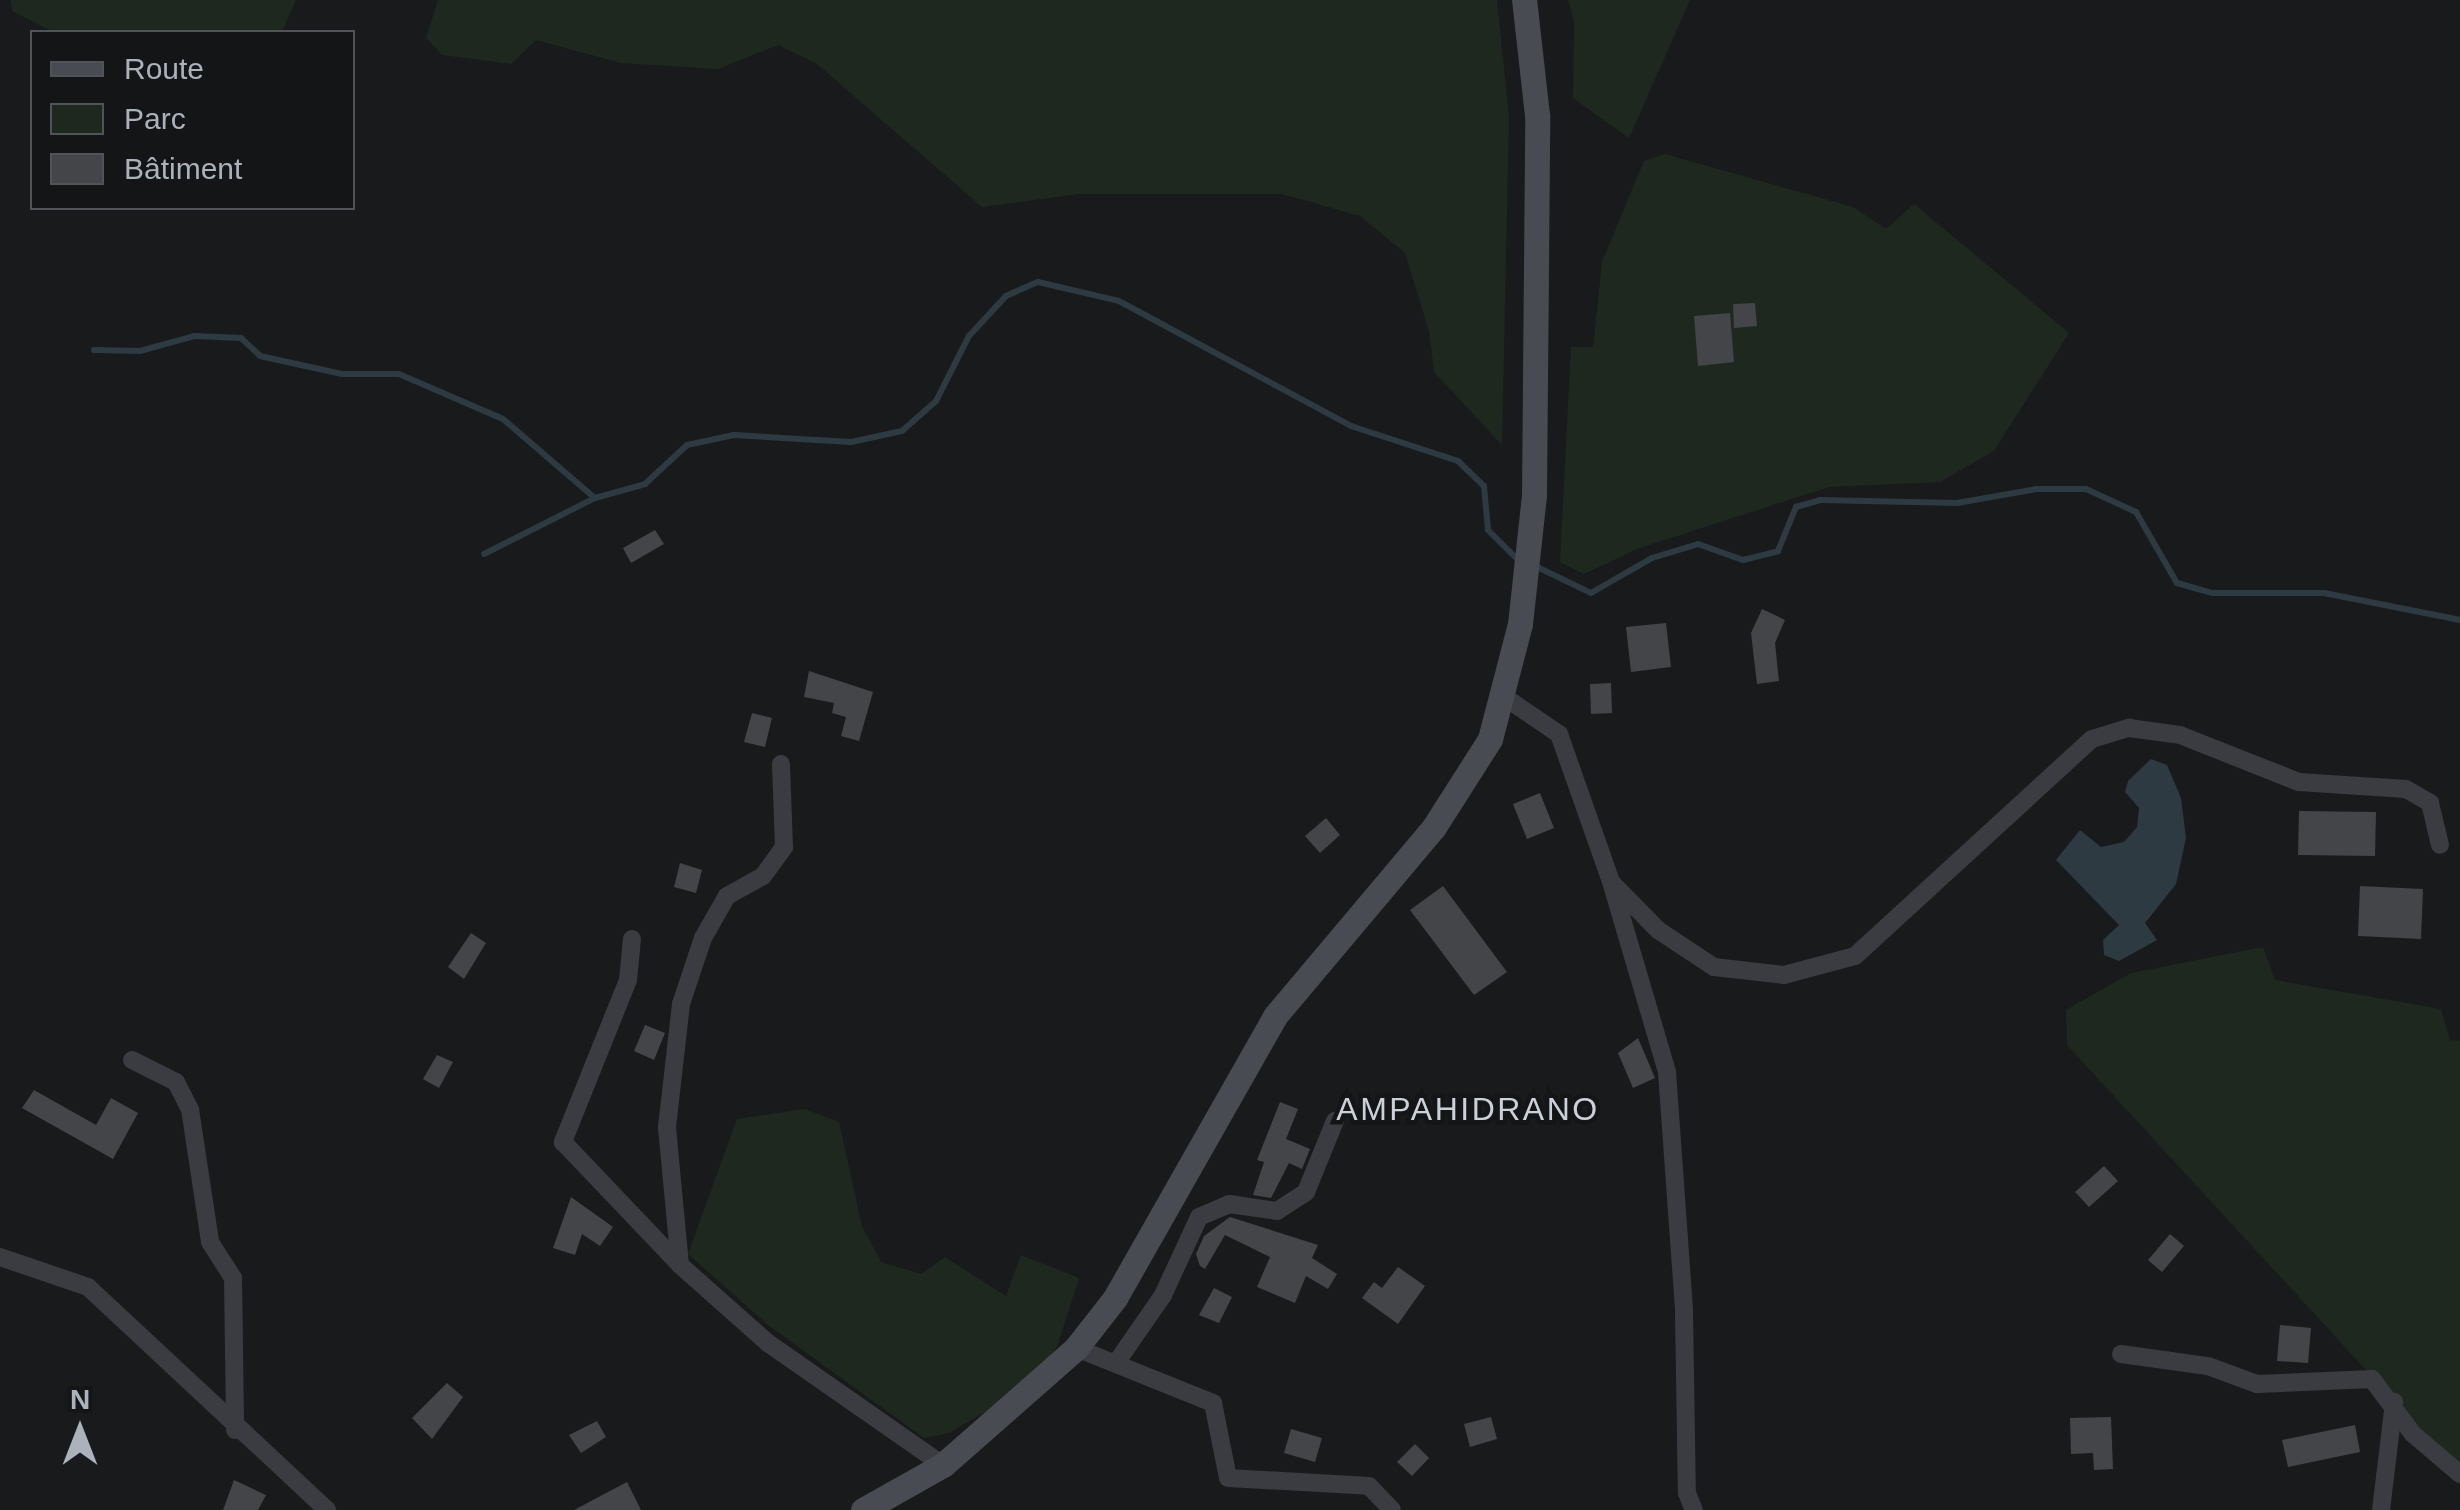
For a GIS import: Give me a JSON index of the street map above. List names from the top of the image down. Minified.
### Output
{"districts":["AMPAHIDRANO"],"legend":["Route","Parc","Bâtiment"],"north":"top"}
